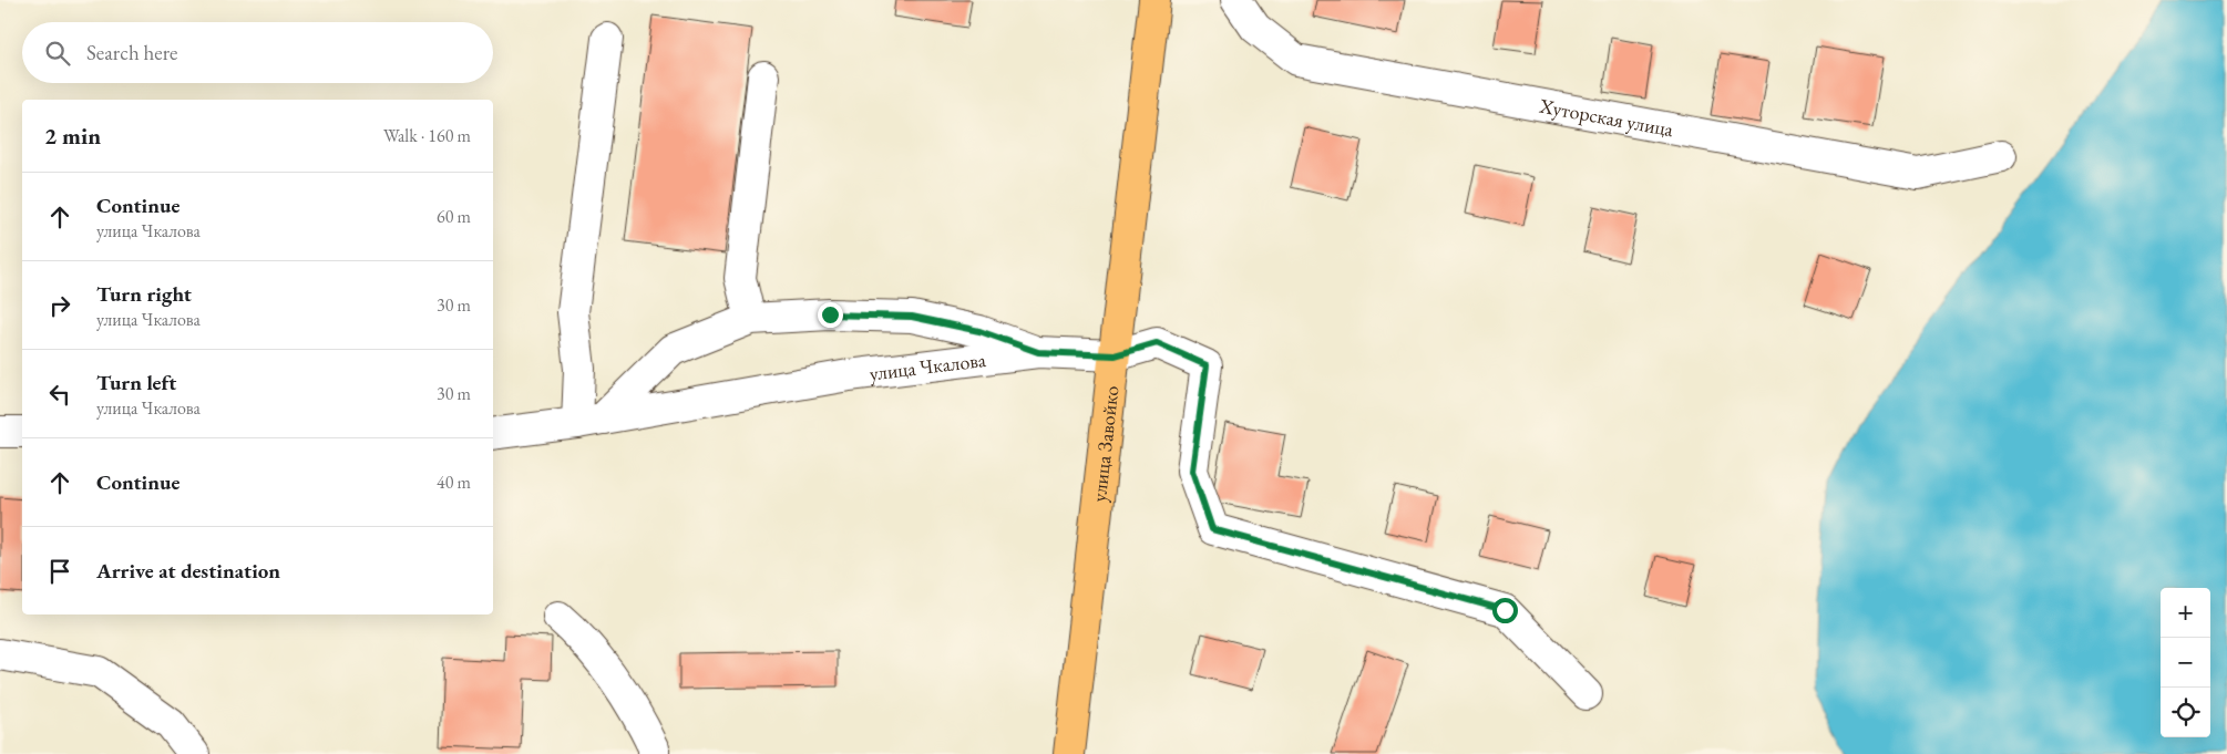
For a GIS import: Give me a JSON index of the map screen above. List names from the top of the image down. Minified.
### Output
{"streets":{"main road":["улица Завойко"],"street":["Хуторская улица","улица Чкалова"]},"crossings":[["улица Чкалова","улица Завойко"]],"page":{"search":"Search here","heading":["2 min","Walk · 160 m"],"list":[["Continue","улица Чкалова","60 m"],["Turn right","улица Чкалова","30 m"],["Turn left","улица Чкалова","30 m"],["Continue","40 m"],"Arrive at destination"],"map_buttons":["+","−"]}}
